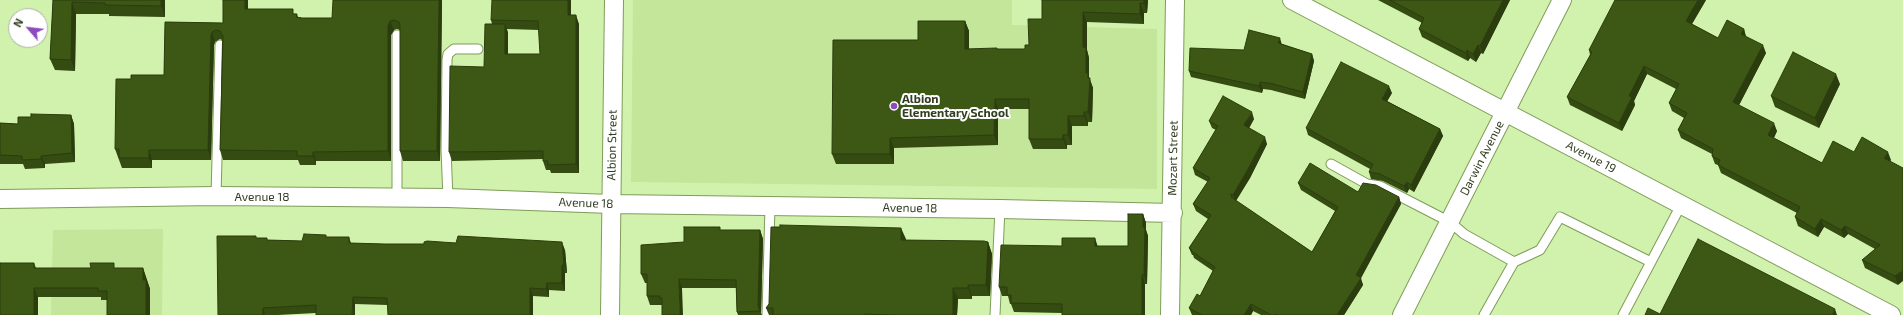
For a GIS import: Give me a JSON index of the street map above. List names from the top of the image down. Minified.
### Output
{"streets":{"street":["Albion Street","Avenue 19","Mozart Street","Darwin Avenue","Avenue 18"]},"crossings":[["Albion Street","Avenue 18"],["Avenue 19","Darwin Avenue"],["Mozart Street","Avenue 18"]],"places":["Albion Elementary School"],"north":"top left"}
